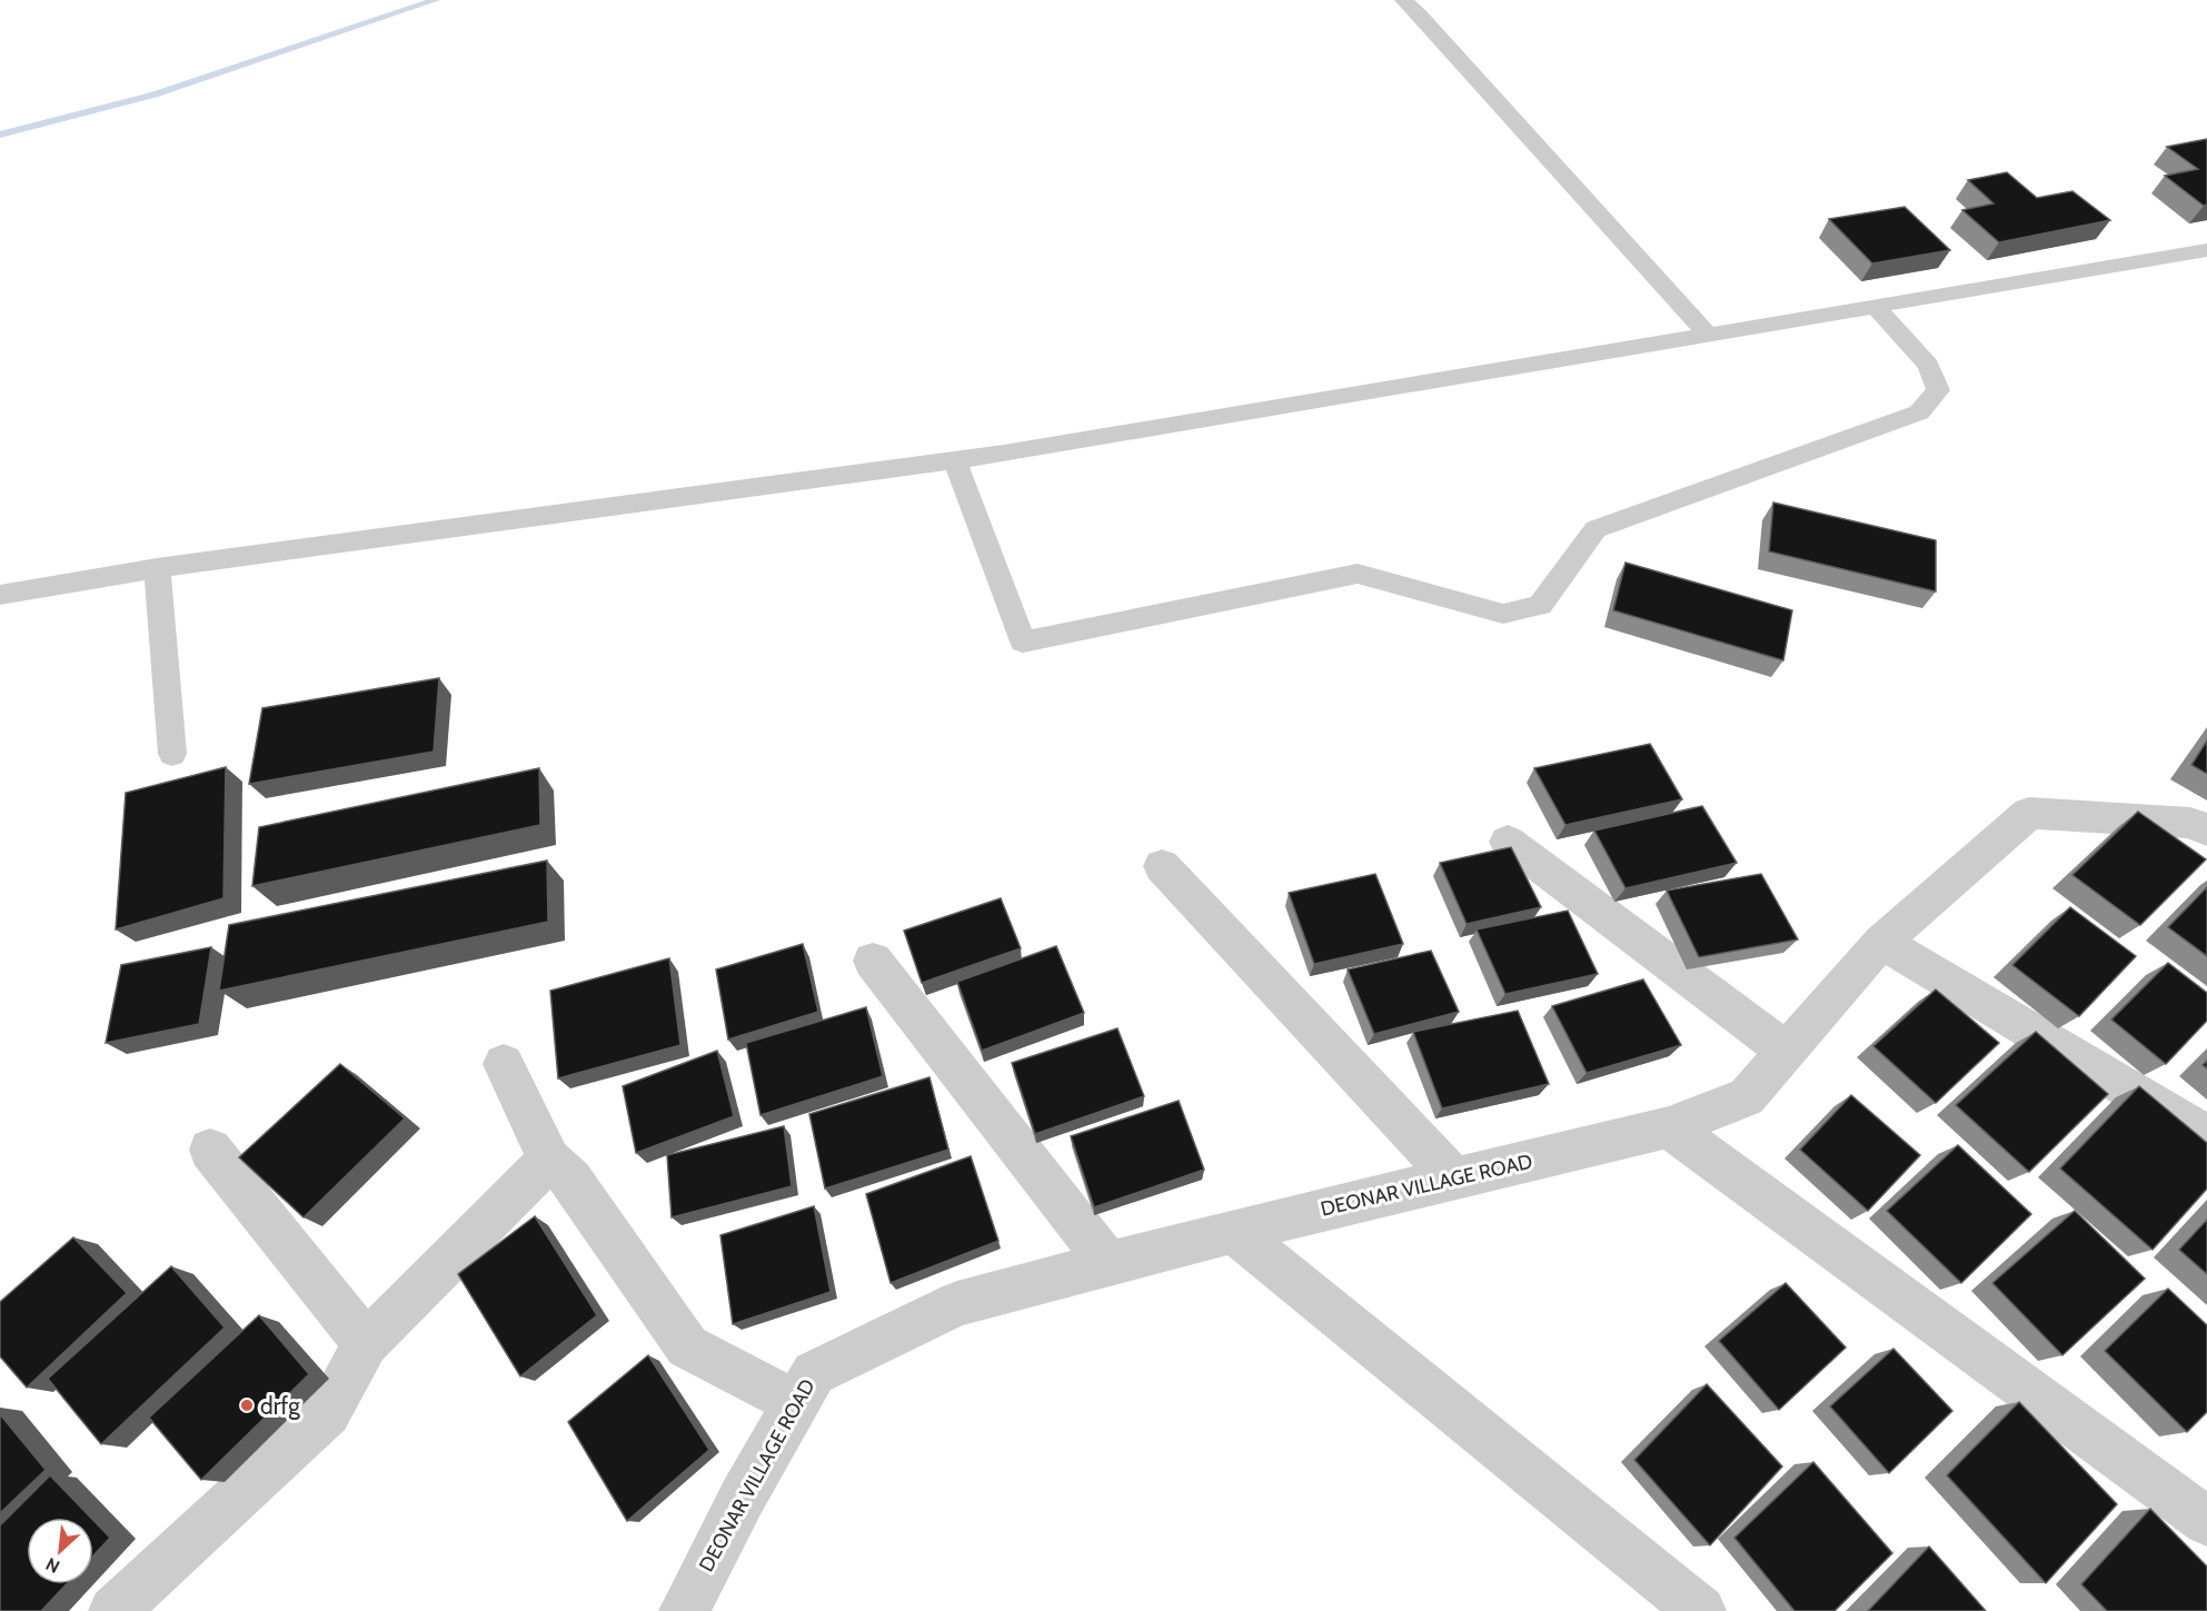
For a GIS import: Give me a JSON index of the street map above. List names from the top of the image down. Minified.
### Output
{"streets":{"street":["DEONAR VILLAGE ROAD"]},"places":["drfg"],"north":"bottom left"}
